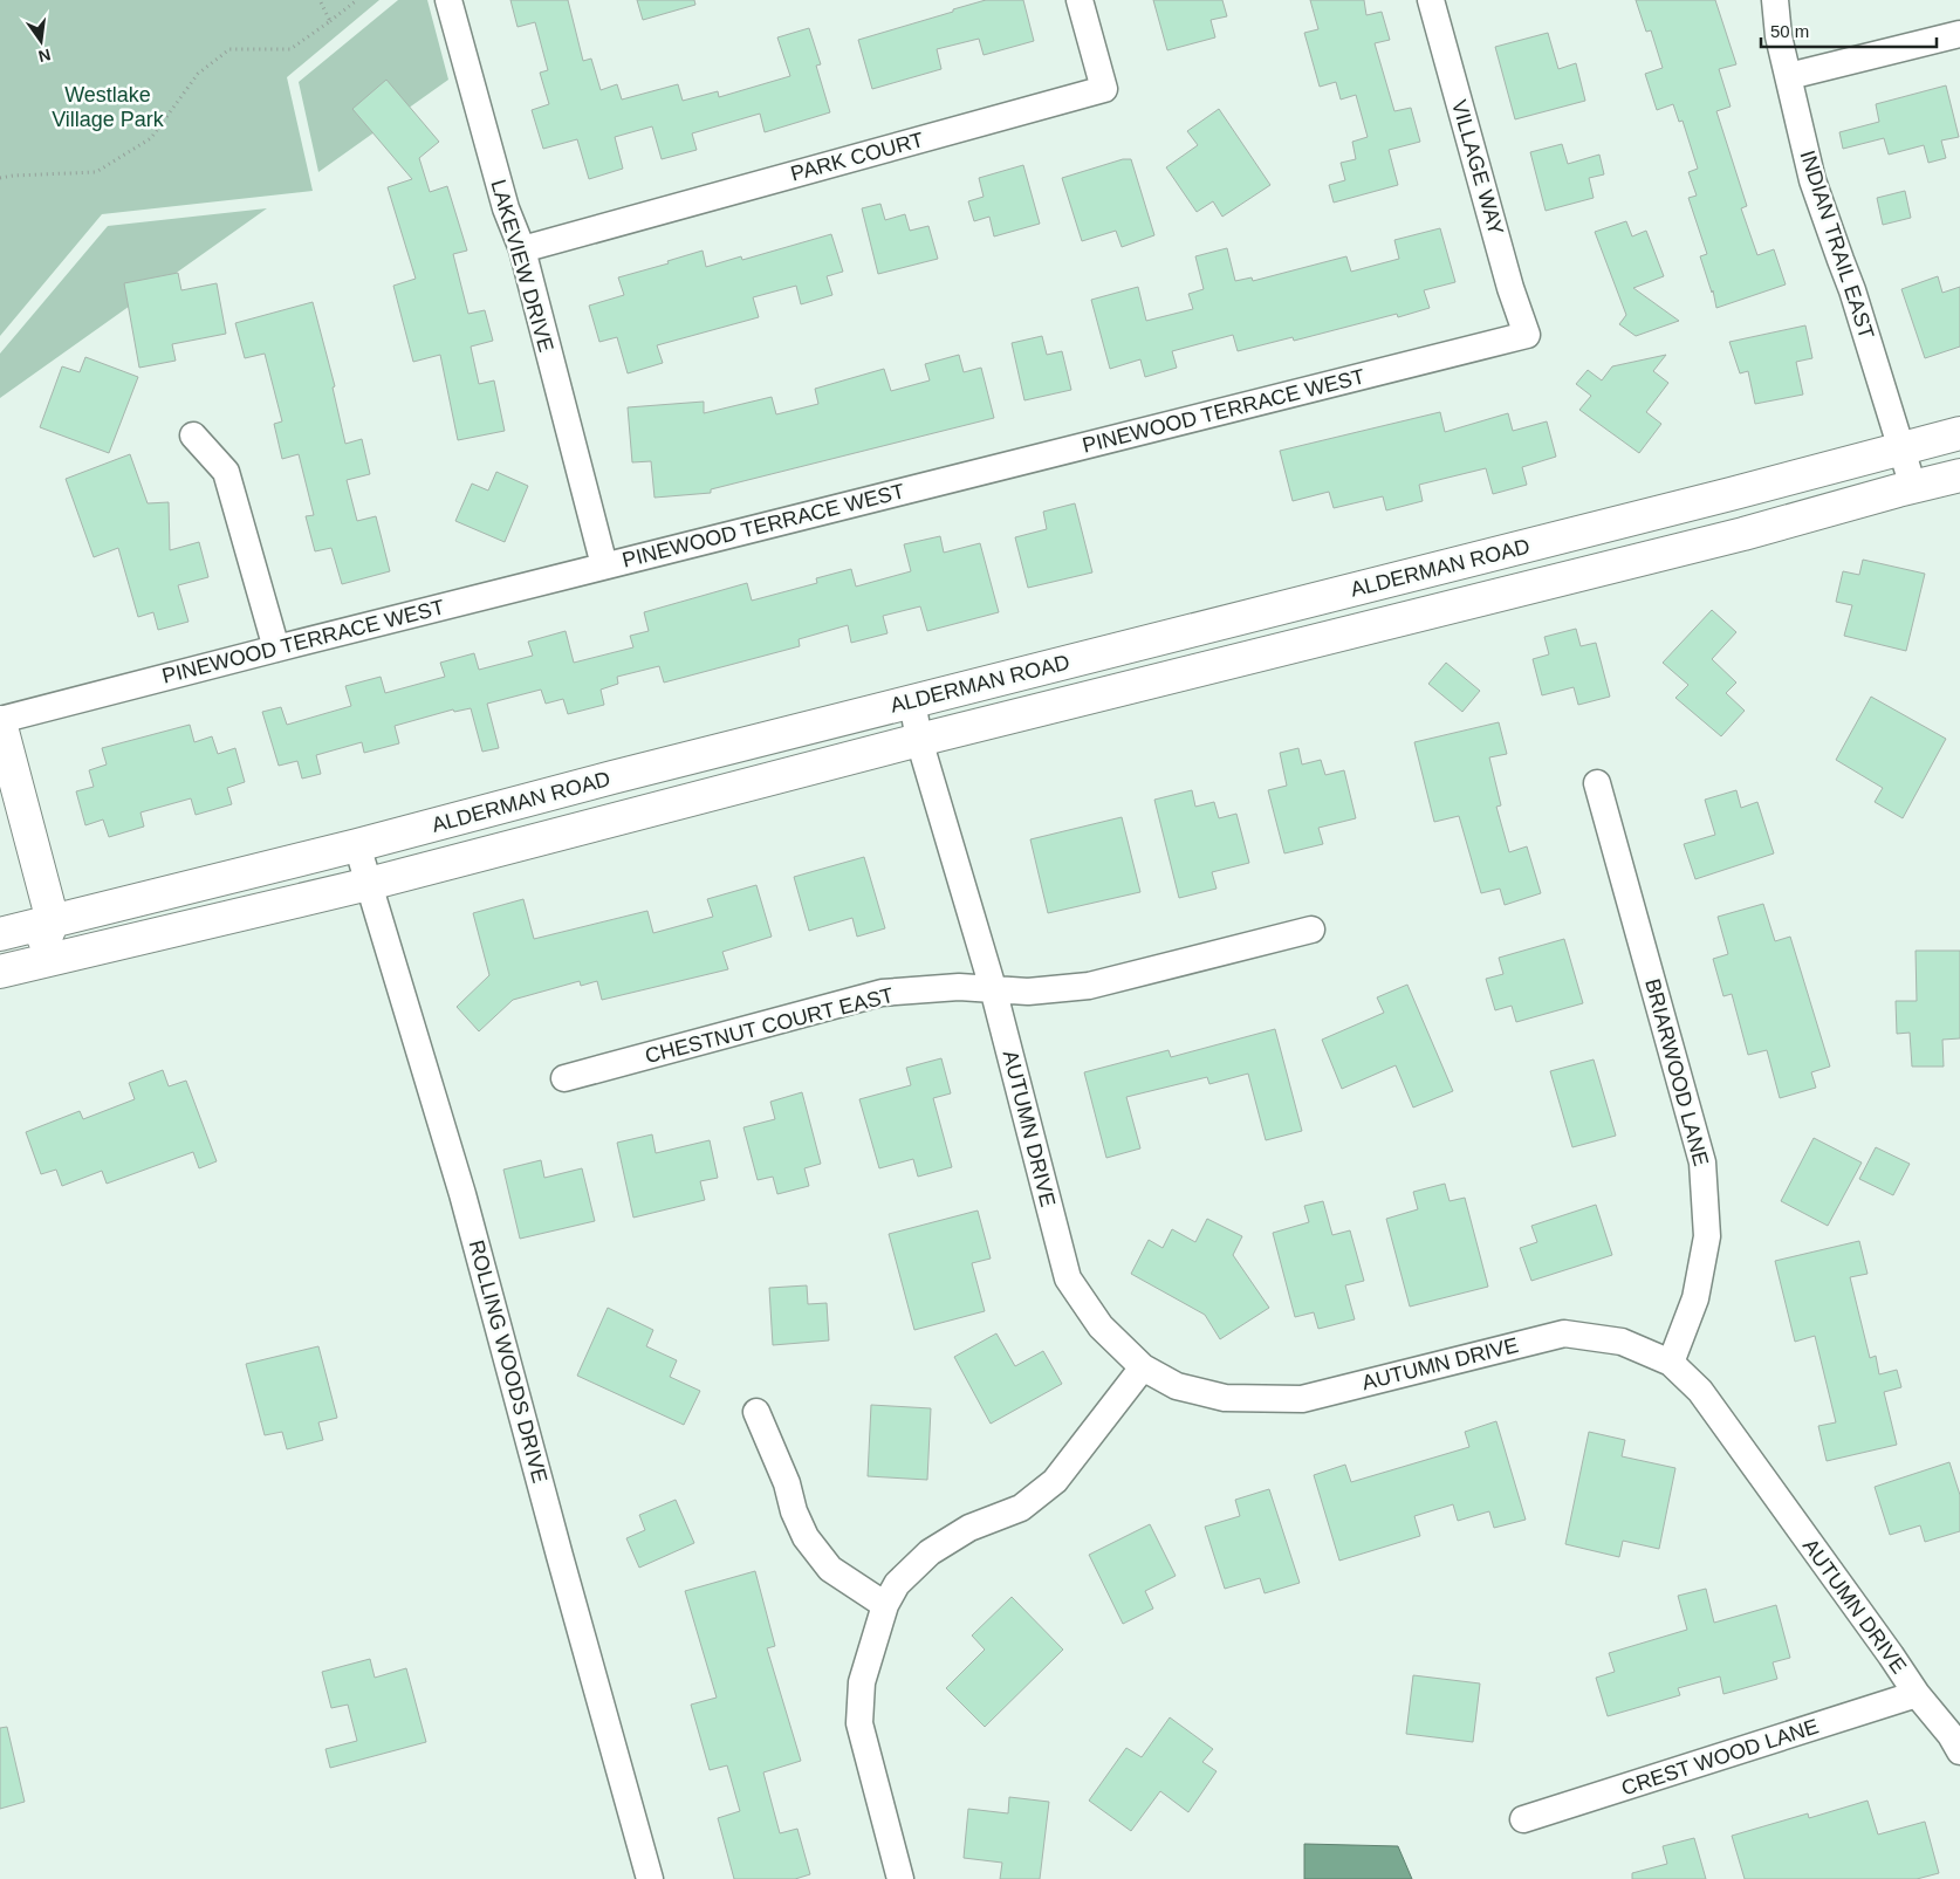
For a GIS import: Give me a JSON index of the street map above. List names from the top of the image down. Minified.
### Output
{"streets":{"main road":["ALDERMAN ROAD"],"street":["PARK COURT","VILLAGE WAY","INDIAN TRAIL EAST","LAKEVIEW DRIVE","PINEWOOD TERRACE WEST","CHESTNUT COURT EAST","BRIARWOOD LANE","AUTUMN DRIVE","ROLLING WOODS DRIVE","CREST WOOD LANE"]},"crossings":[["PARK COURT","LAKEVIEW DRIVE"],["VILLAGE WAY","PINEWOOD TERRACE WEST"],["INDIAN TRAIL EAST","ALDERMAN ROAD"],["LAKEVIEW DRIVE","PINEWOOD TERRACE WEST"],["ALDERMAN ROAD","ROLLING WOODS DRIVE"],["CHESTNUT COURT EAST","AUTUMN DRIVE"],["BRIARWOOD LANE","AUTUMN DRIVE"],["AUTUMN DRIVE","CREST WOOD LANE"]],"parks":["Westlake Village Park"],"scale_bar":"50 m","north":"bottom"}
